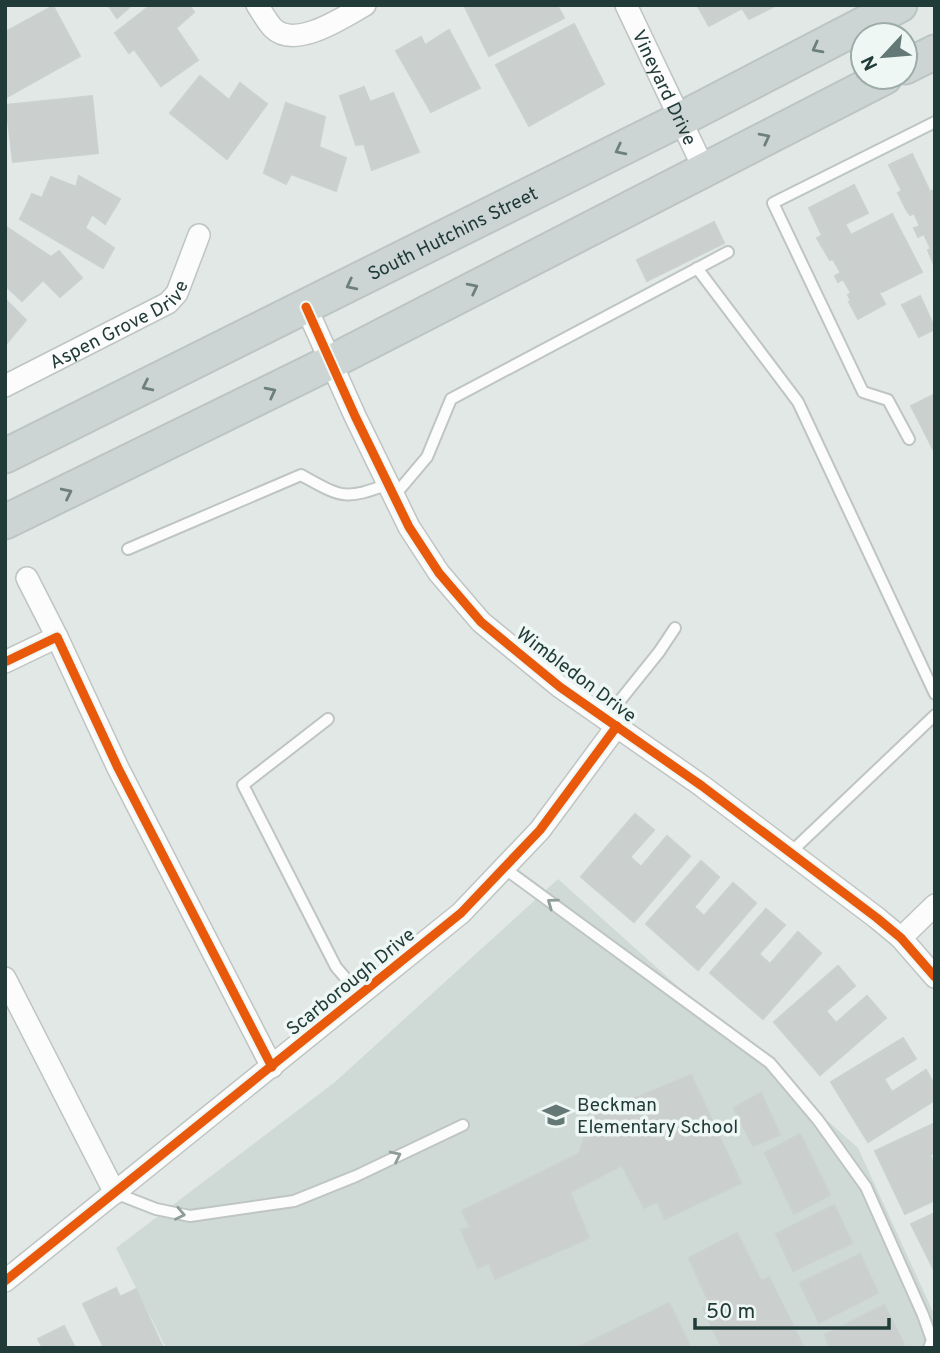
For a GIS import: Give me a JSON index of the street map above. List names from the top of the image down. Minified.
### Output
{"streets":{"main road":["South Hutchins Street"],"street":["Vineyard Drive","Aspen Grove Drive","Wimbledon Drive","Scarborough Drive"]},"crossings":[["Vineyard Drive","South Hutchins Street"],["South Hutchins Street","Wimbledon Drive"],["Wimbledon Drive","Scarborough Drive"]],"places":{"school or university":["Beckman Elementary School"]},"scale_bar":"50 m","north":"bottom left"}
